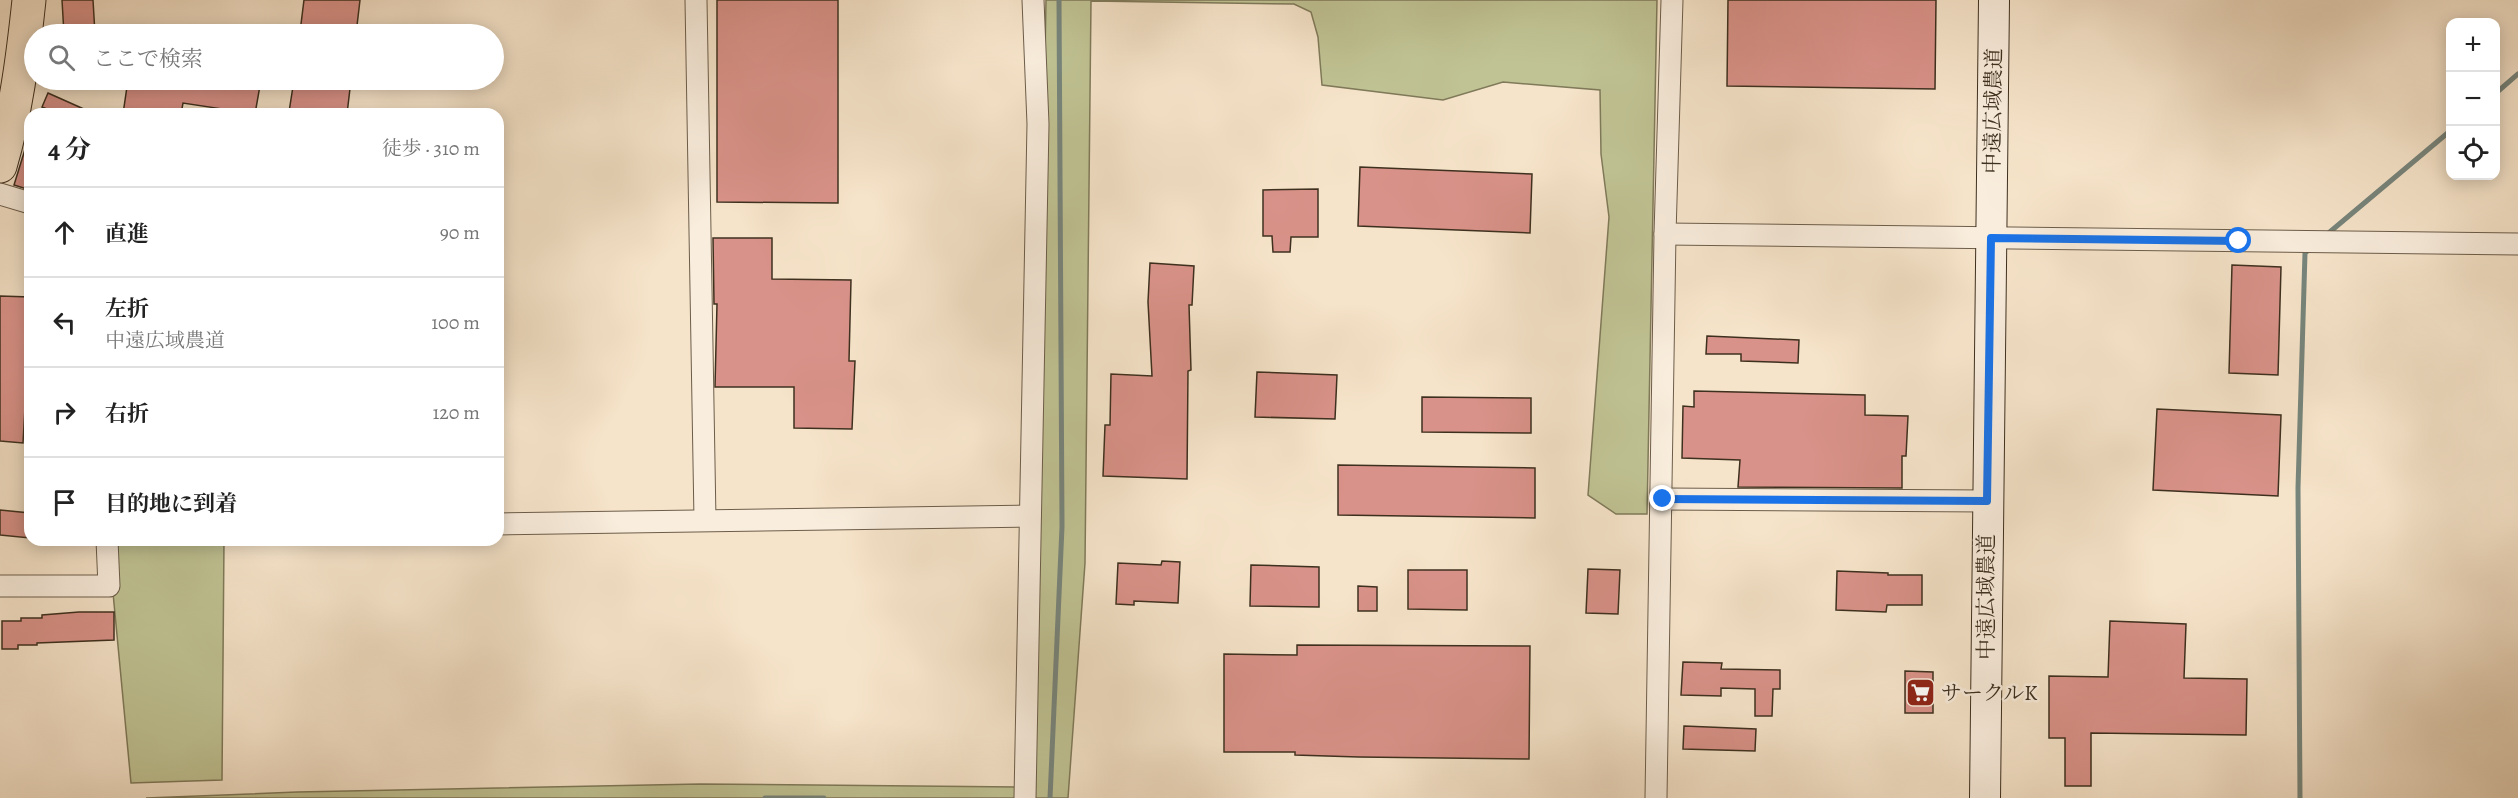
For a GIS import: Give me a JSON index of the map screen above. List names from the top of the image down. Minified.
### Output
{"streets":{"street":["中遠広域農道"]},"places":{"supermarket":["サークルK"]},"page":{"map_buttons":["+","−"],"search":"ここで検索","heading":["4 分","徒歩 · 310 m"],"list":[["直進","90 m"],["左折","中遠広域農道","100 m"],["右折","120 m"],"目的地に到着"]}}
